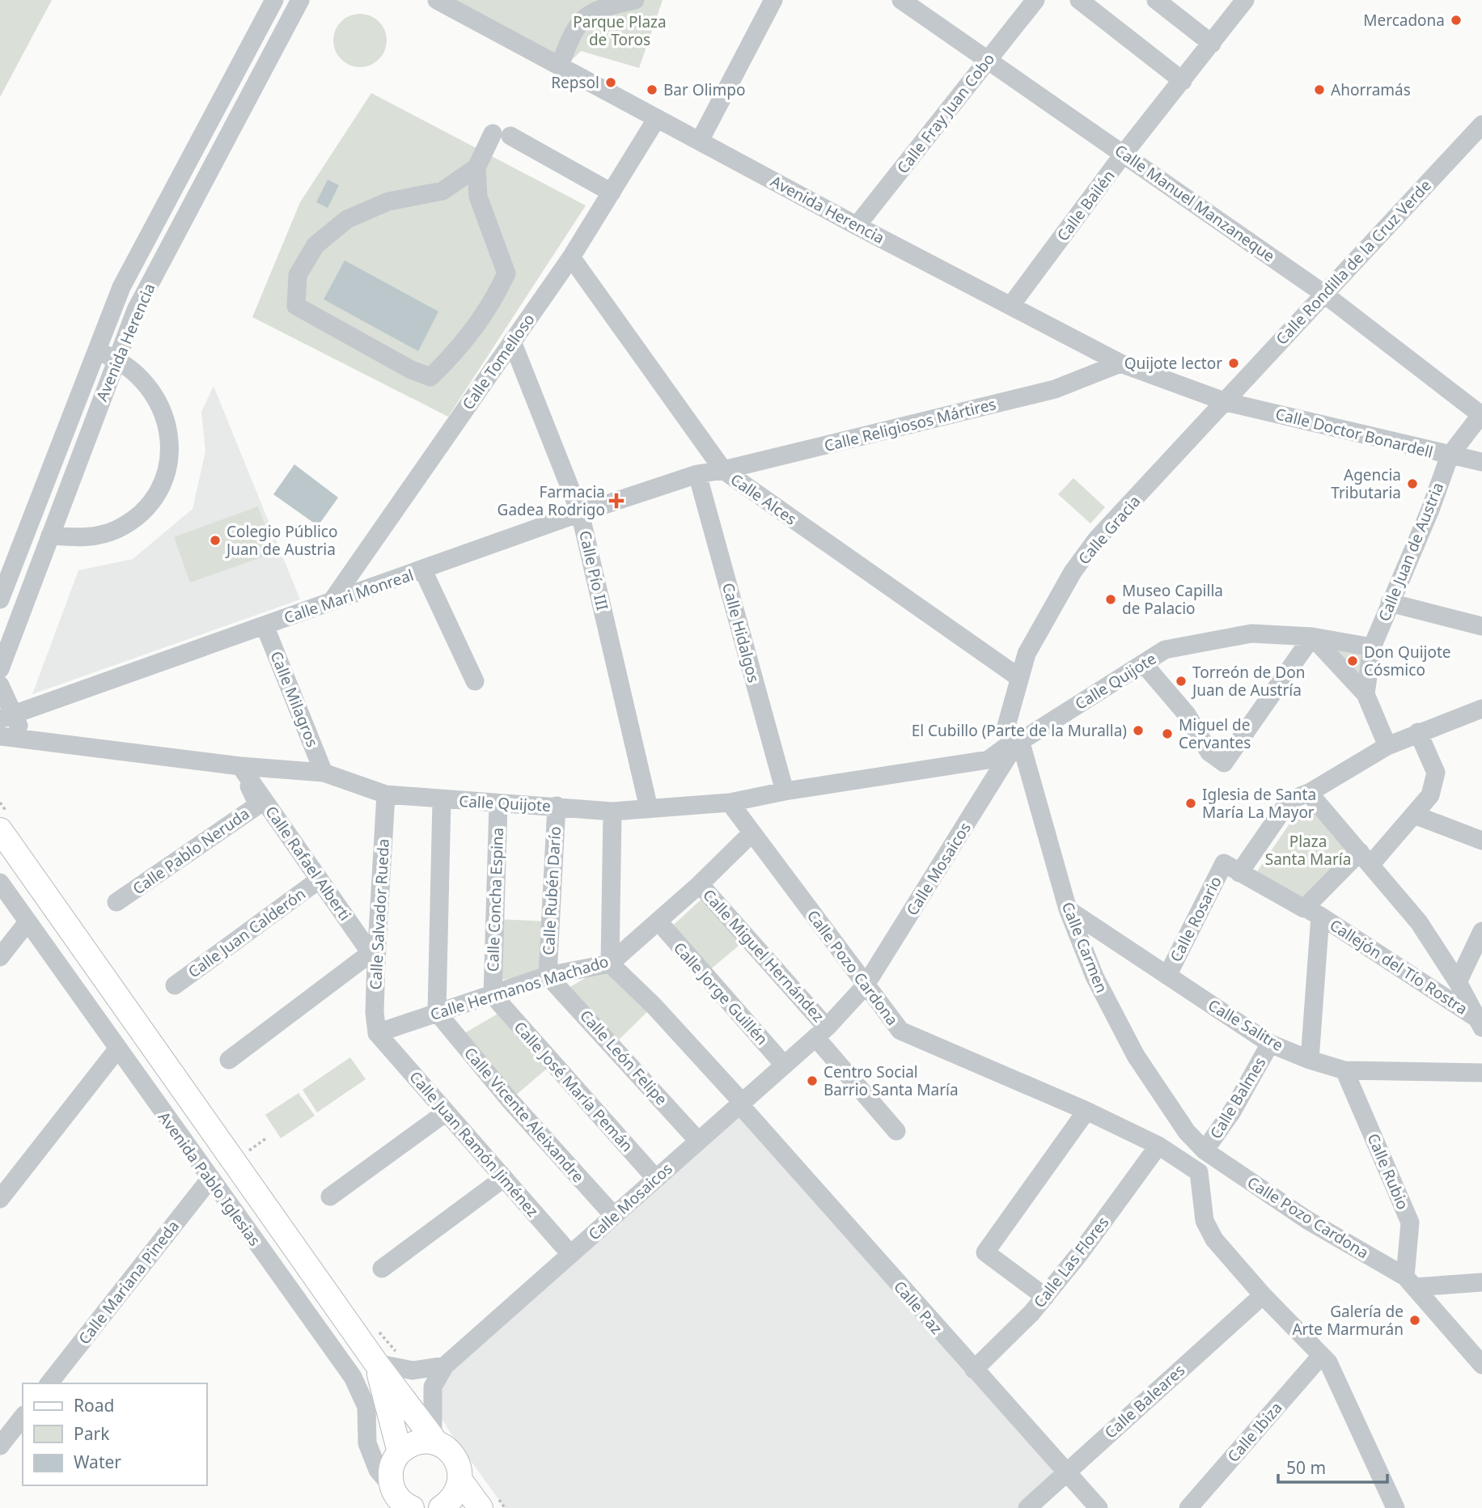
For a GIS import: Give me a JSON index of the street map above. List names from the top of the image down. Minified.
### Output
{"streets":{"main road":["Avenida Pablo Iglesias"],"street":["Calle Fray Juan Cobo","Calle Manuel Manzaneque","Calle Bailén","Avenida Herencia","Calle Rondilla de la Cruz Verde","Calle Tomelloso","Calle Religiosos Mártires","Calle Doctor Bonardell","Calle Alces","Calle Gracia","Calle Juan de Austria","Calle Pío III","Calle Mari Monreal","Calle Hidalgos","Calle Quijote","Calle Milagros","Calle Pablo Neruda","Calle Rafael Alberti","Calle Mosaicos","Calle Rubén Darío","Calle Concha Espina","Calle Salvador Rueda","Calle Rosario","Calle Juan Calderón","Calle Carmen","Calle Miguel Hernández","Callejón del Tío Rostra","Calle Pozo Cardona","Calle Hermanos Machado","Calle Jorge Guillén","Calle Salitre","Calle León Felipe","Calle José María Pemán","Calle Balmes","Calle Vicente Aleixandre","Calle Juan Ramón Jiménez","Calle Rubio","Calle Las Flores","Calle Mariana Pineda","Calle Paz","Calle Baleares","Calle Ibiza"]},"crossings":[["Calle Fray Juan Cobo","Calle Manuel Manzaneque"],["Calle Fray Juan Cobo","Avenida Herencia"],["Calle Manuel Manzaneque","Calle Bailén"],["Calle Manuel Manzaneque","Calle Rondilla de la Cruz Verde"],["Calle Manuel Manzaneque","Calle Juan de Austria"],["Calle Bailén","Avenida Herencia"],["Avenida Herencia","Calle Rondilla de la Cruz Verde"],["Avenida Herencia","Calle Tomelloso"],["Avenida Herencia","Calle Religiosos Mártires"],["Avenida Herencia","Calle Doctor Bonardell"],["Avenida Herencia","Calle Gracia"],["Calle Rondilla de la Cruz Verde","Calle Doctor Bonardell"],["Calle Rondilla de la Cruz Verde","Calle Gracia"],["Calle Tomelloso","Calle Alces"],["Calle Tomelloso","Calle Pío III"],["Calle Tomelloso","Calle Mari Monreal"],["Calle Religiosos Mártires","Calle Alces"],["Calle Religiosos Mártires","Calle Mari Monreal"],["Calle Religiosos Mártires","Calle Hidalgos"],["Calle Doctor Bonardell","Calle Gracia"],["Calle Doctor Bonardell","Calle Juan de Austria"],["Calle Alces","Calle Gracia"],["Calle Gracia","Calle Quijote"],["Calle Gracia","Calle Mosaicos"],["Calle Gracia","Calle Carmen"],["Calle Juan de Austria","Calle Quijote"],["Calle Pío III","Calle Mari Monreal"],["Calle Pío III","Calle Quijote"],["Calle Mari Monreal","Calle Hidalgos"],["Calle Mari Monreal","Calle Milagros"],["Calle Hidalgos","Calle Quijote"],["Calle Quijote","Calle Milagros"],["Calle Quijote","Calle Pablo Neruda"],["Calle Quijote","Calle Rafael Alberti"],["Calle Quijote","Calle Mosaicos"],["Calle Quijote","Calle Rubén Darío"],["Calle Quijote","Calle Concha Espina"],["Calle Quijote","Calle Salvador Rueda"],["Calle Quijote","Calle Carmen"],["Calle Quijote","Calle Pozo Cardona"],["Calle Pablo Neruda","Calle Rafael Alberti"],["Calle Rafael Alberti","Calle Salvador Rueda"],["Calle Rafael Alberti","Calle Juan Calderón"],["Calle Mosaicos","Calle Carmen"],["Calle Mosaicos","Calle Miguel Hernández"],["Calle Mosaicos","Calle Pozo Cardona"],["Calle Mosaicos","Calle Jorge Guillén"],["Calle Mosaicos","Calle León Felipe"],["Calle Mosaicos","Calle José María Pemán"],["Calle Mosaicos","Calle Vicente Aleixandre"],["Calle Mosaicos","Calle Juan Ramón Jiménez"],["Calle Mosaicos","Avenida Pablo Iglesias"],["Calle Mosaicos","Calle Paz"],["Calle Rubén Darío","Calle Hermanos Machado"],["Calle Rubén Darío","Calle León Felipe"],["Calle Concha Espina","Calle Hermanos Machado"],["Calle Concha Espina","Calle José María Pemán"],["Calle Salvador Rueda","Calle Hermanos Machado"],["Calle Salvador Rueda","Calle Juan Ramón Jiménez"],["Calle Rosario","Calle Salitre"],["Calle Carmen","Calle Pozo Cardona"],["Calle Carmen","Calle Salitre"],["Calle Carmen","Calle Balmes"],["Calle Carmen","Calle Las Flores"],["Calle Miguel Hernández","Calle Hermanos Machado"],["Calle Pozo Cardona","Calle Hermanos Machado"],["Calle Pozo Cardona","Calle Balmes"],["Calle Pozo Cardona","Calle Rubio"],["Calle Pozo Cardona","Calle Las Flores"],["Calle Hermanos Machado","Calle Jorge Guillén"],["Calle Hermanos Machado","Calle León Felipe"],["Calle Hermanos Machado","Calle José María Pemán"],["Calle Hermanos Machado","Calle Vicente Aleixandre"],["Calle Hermanos Machado","Calle Juan Ramón Jiménez"],["Calle Hermanos Machado","Calle Paz"],["Calle Salitre","Calle Balmes"],["Calle Salitre","Calle Rubio"],["Avenida Pablo Iglesias","Calle Mariana Pineda"],["Calle Las Flores","Calle Paz"],["Calle Paz","Calle Baleares"]],"parks":["Parque Plaza de Toros","Plaza Santa María"],"places":{"other":["Mercadona","Repsol","Bar Olimpo","Ahorramás","Quijote lector","Agencia Tributaria","Colegio Público Juan de Austria","Museo Capilla de Palacio","Don Quijote Cósmico","Torreón de Don Juan de Austría","El Cubillo (Parte de la Muralla)","Miguel de Cervantes","Iglesia de Santa María La Mayor","Centro Social Barrio Santa María","Galería de Arte Marmurán"],"health":["Farmacia Gadea Rodrigo"]},"legend":["Road","Park","Water"],"scale_bar":"50 m"}
